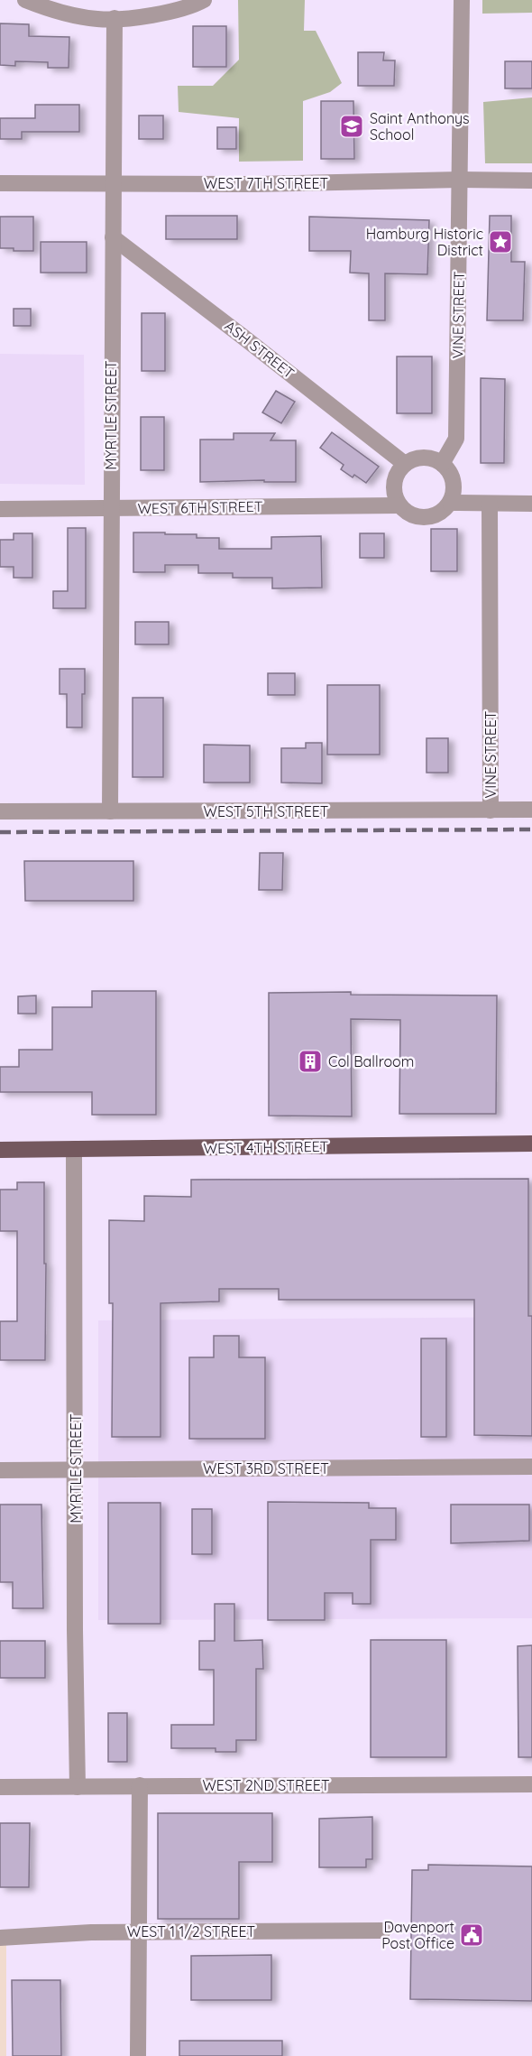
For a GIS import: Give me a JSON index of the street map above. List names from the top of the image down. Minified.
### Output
{"streets":{"main road":["WEST 4TH STREET"],"street":["WEST 7TH STREET","VINE STREET","ASH STREET","MYRTLE STREET","WEST 6TH STREET","WEST 5TH STREET","WEST 3RD STREET","WEST 2ND STREET","WEST 1 1/2 STREET"]},"crossings":[["WEST 7TH STREET","VINE STREET"],["WEST 7TH STREET","MYRTLE STREET"],["VINE STREET","ASH STREET"],["VINE STREET","WEST 6TH STREET"],["VINE STREET","WEST 5TH STREET"],["ASH STREET","MYRTLE STREET"],["ASH STREET","WEST 6TH STREET"],["MYRTLE STREET","WEST 6TH STREET"],["MYRTLE STREET","WEST 5TH STREET"],["MYRTLE STREET","WEST 4TH STREET"],["MYRTLE STREET","WEST 3RD STREET"],["MYRTLE STREET","WEST 2ND STREET"]],"places":{"school or university":["Saint Anthonys School"],"place":["Hamburg Historic District"],"building":["Col Ballroom"],"public building":["Davenport Post Office"]}}
